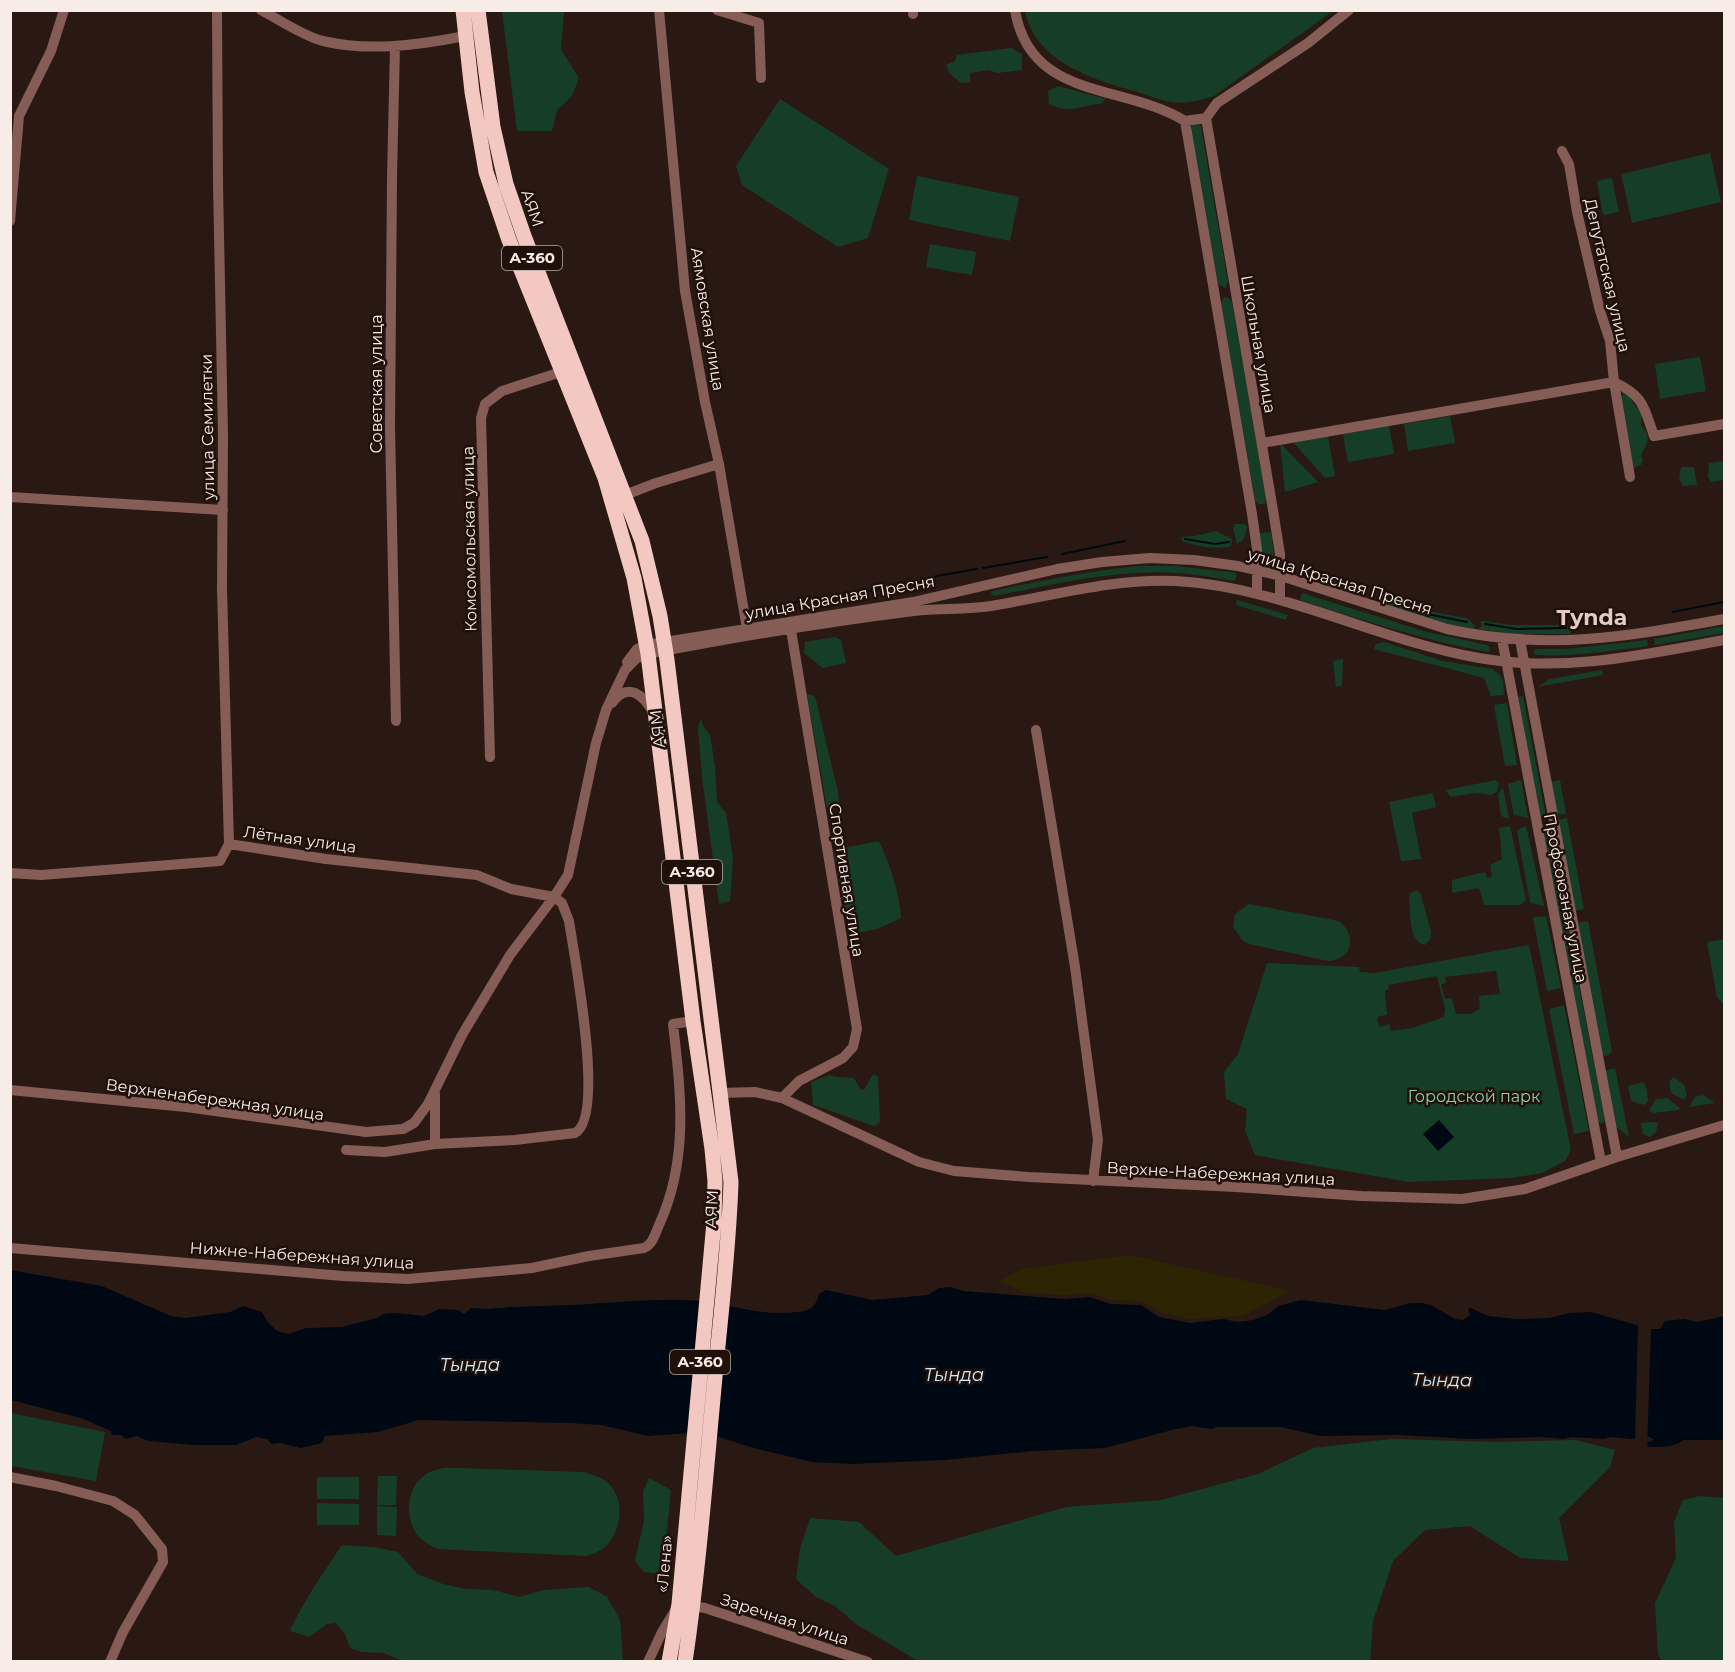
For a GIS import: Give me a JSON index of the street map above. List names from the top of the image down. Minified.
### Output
{"streets":{"highway":["АЯМ","А-360","«Лена»"],"street":["Депутатская улица","Аямовская улица","Школьная улица","Советская улица","улица Семилетки","Комсомольская улица","улица Красная Пресня","Лётная улица","Спортивная улица","Профсоюзная улица","Верхненабережная улица","Верхне-Набережная улица","Нижне-Набережная улица","Заречная улица"]},"crossings":[["АЯМ","Комсомольская улица"],["АЯМ","улица Красная Пресня"],["АЯМ","Верхне-Набережная улица"],["АЯМ","Нижне-Набережная улица"],["АЯМ","«Лена»"],["Аямовская улица","улица Красная Пресня"],["Школьная улица","улица Красная Пресня"],["улица Семилетки","Лётная улица"],["улица Красная Пресня","Спортивная улица"],["улица Красная Пресня","Профсоюзная улица"],["Спортивная улица","Верхне-Набережная улица"],["Профсоюзная улица","Верхне-Набережная улица"],["«Лена»","Заречная улица"]],"districts":["Tynda"],"water":["Тында"],"parks":["Городской парк"]}
